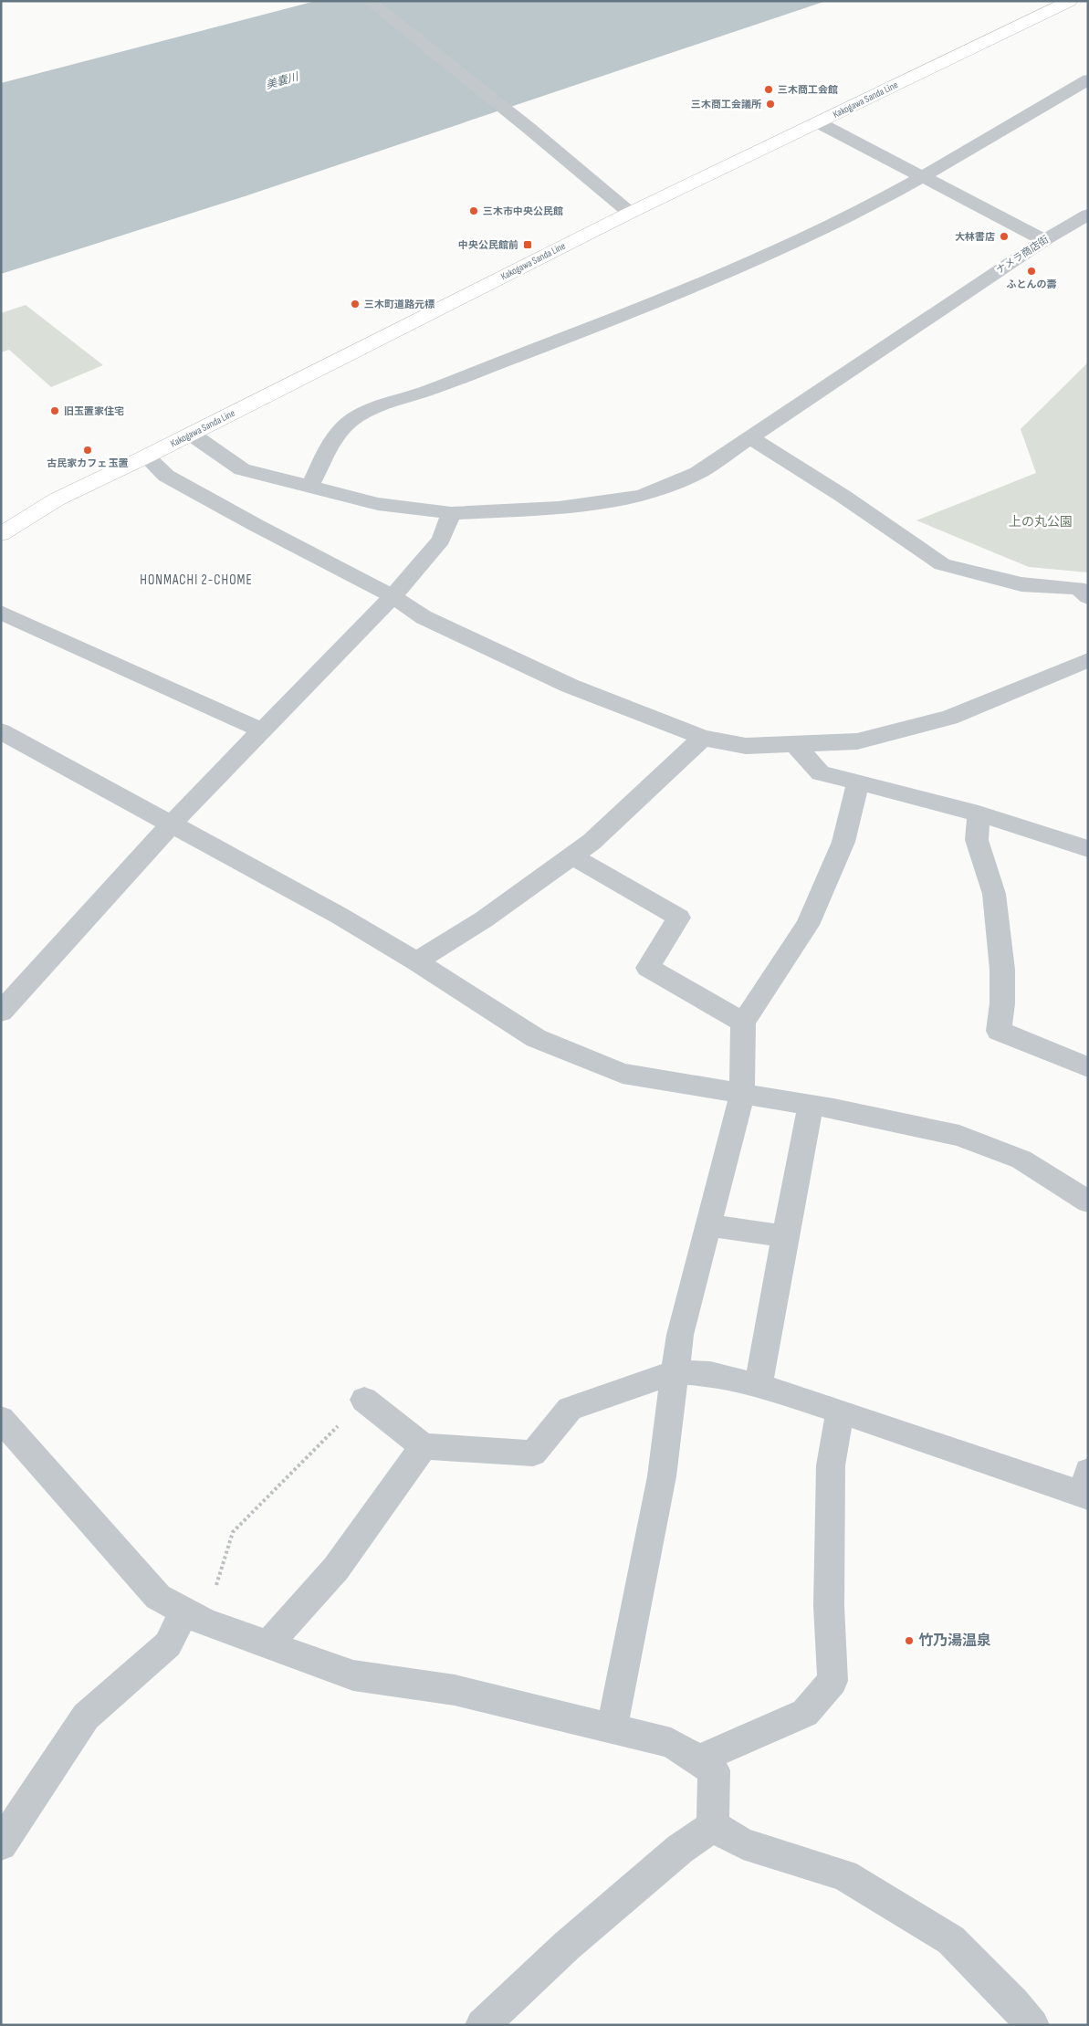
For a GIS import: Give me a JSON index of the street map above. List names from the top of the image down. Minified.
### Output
{"streets":{"main road":["Kakogawa Sanda Line"],"street":["ナメラ商店街"]},"crossings":[["Kakogawa Sanda Line","ナメラ商店街"]],"districts":["HONMACHI 2-CHOME"],"water":["美嚢川"],"parks":["上の丸公園"],"places":{"other":["三木商工会館","三木商工会議所","三木市中央公民館","大林書店","ふとんの壽","三木町道路元標","旧玉置家住宅","古民家カフェ 玉置","竹乃湯温泉"],"transit":["中央公民館前"]}}
